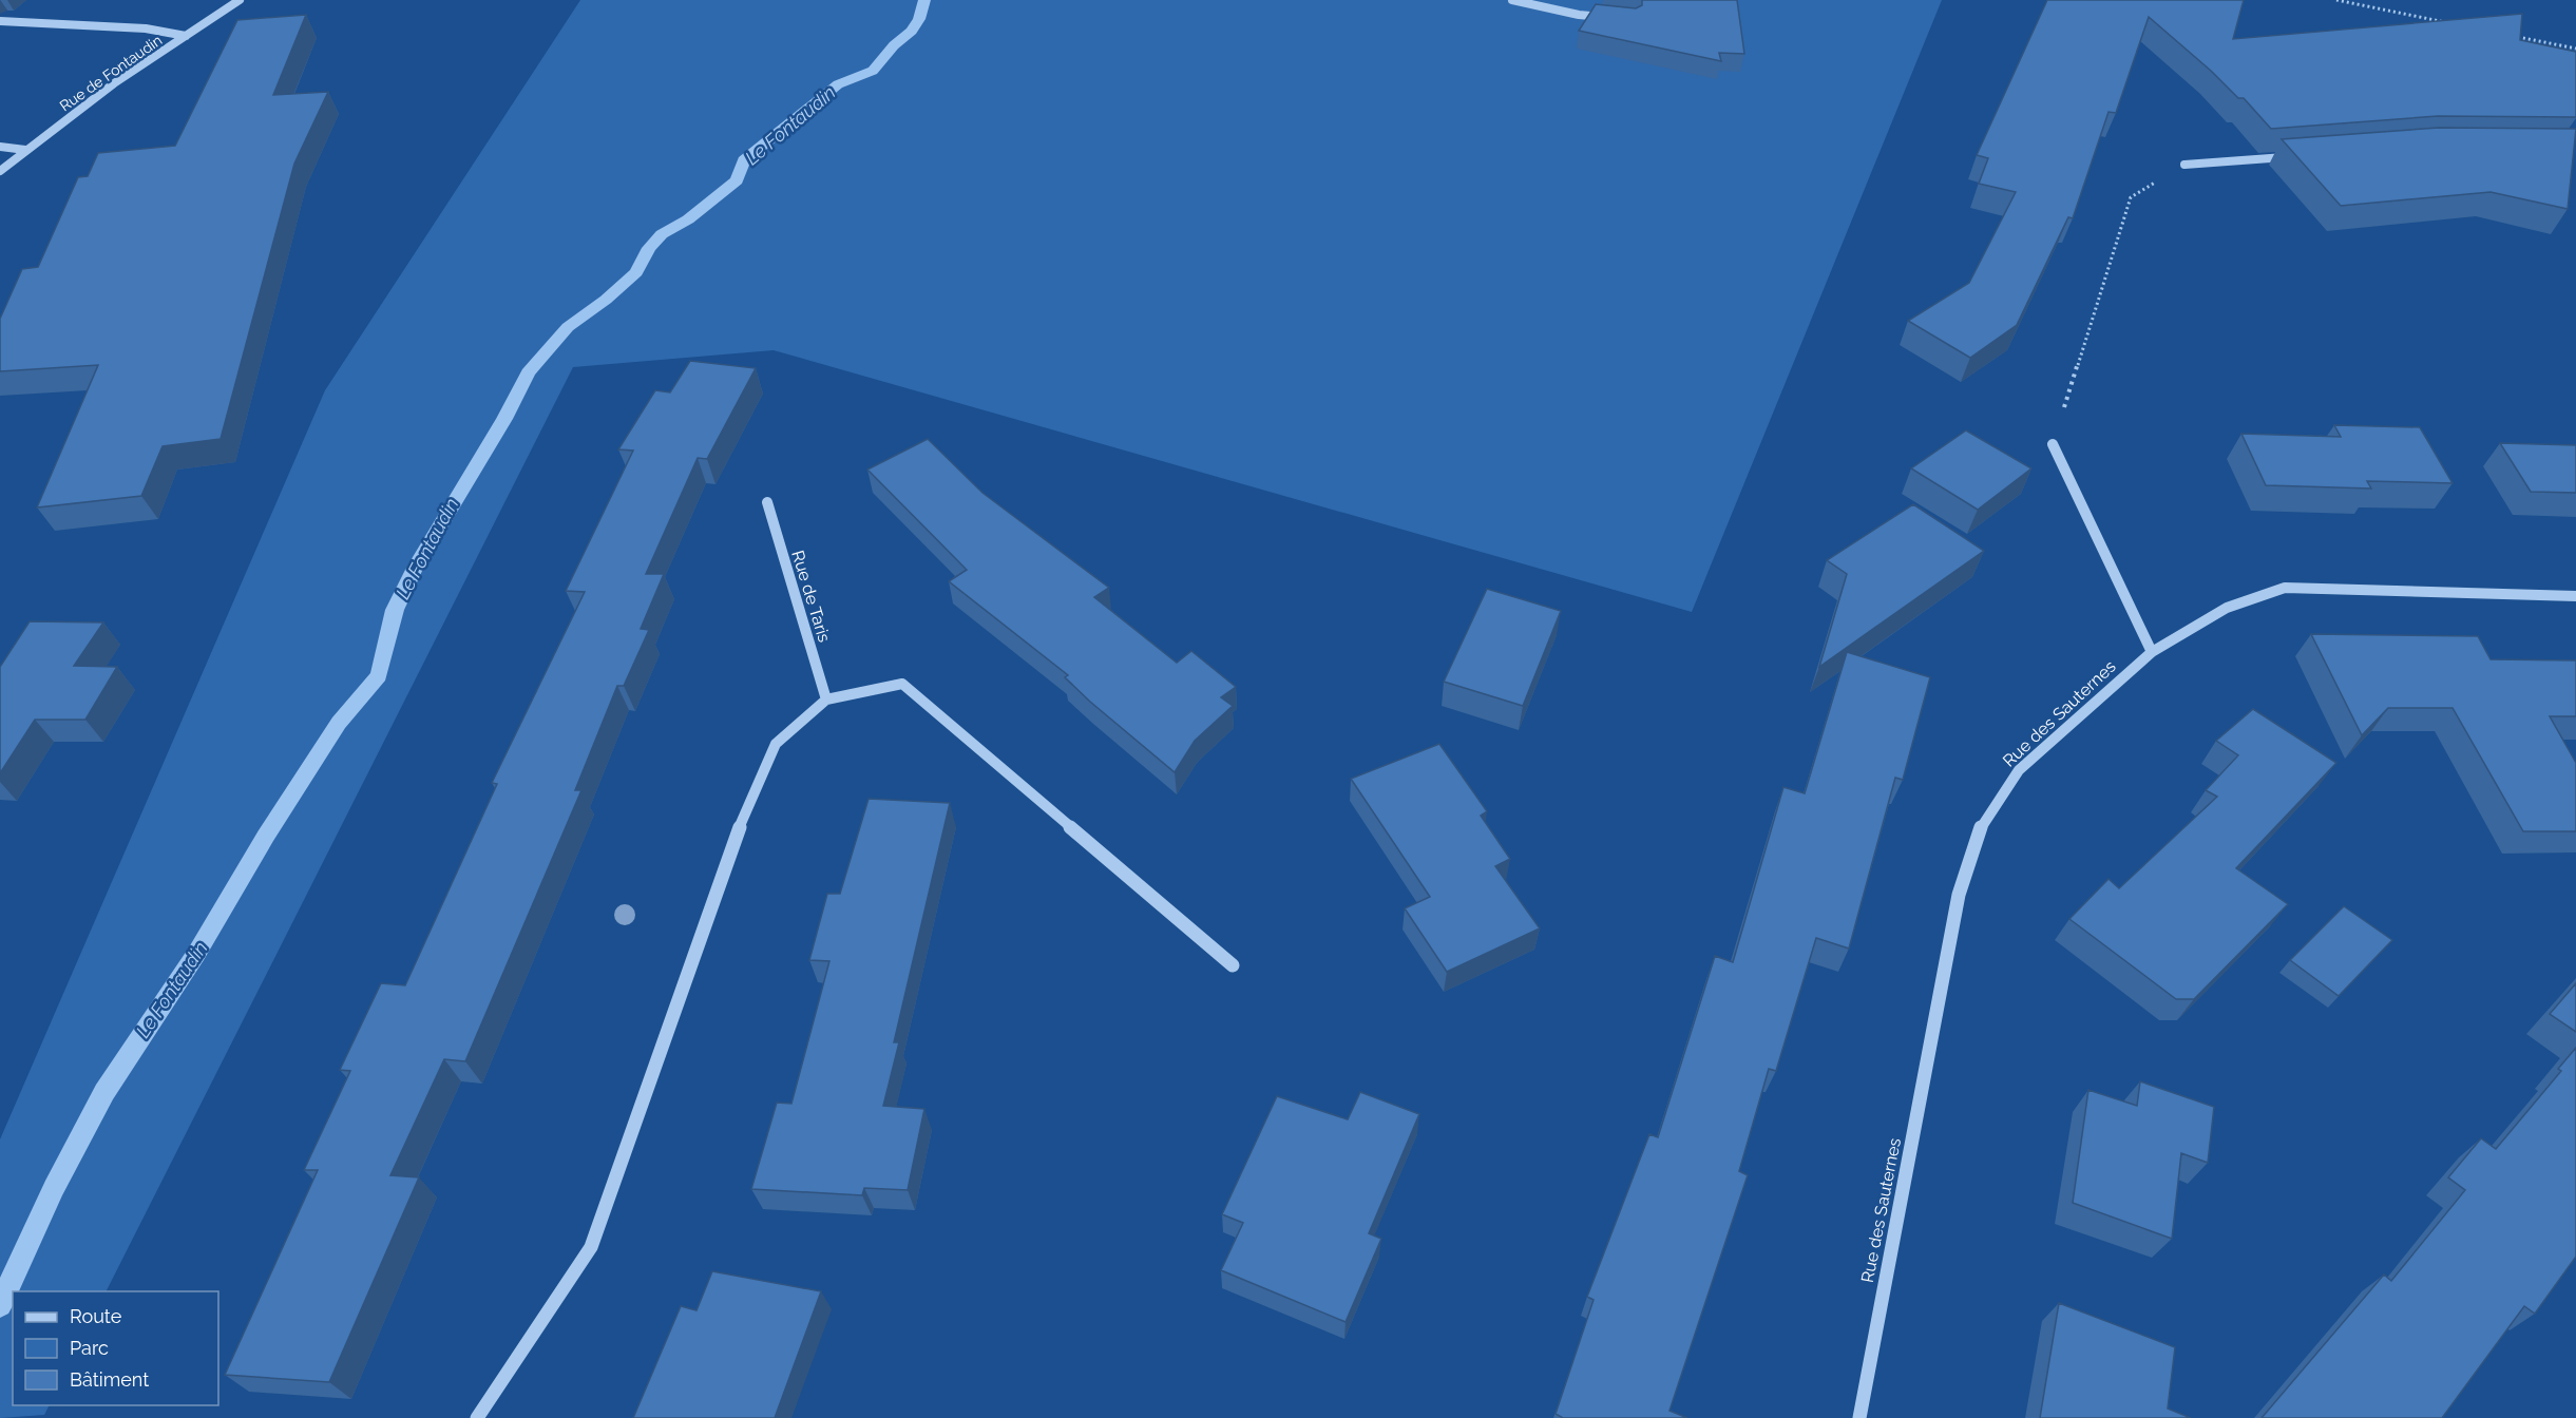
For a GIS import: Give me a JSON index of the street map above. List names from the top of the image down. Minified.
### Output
{"streets":{"street":["Rue de Fontaudin","Rue de Taris","Rue des Sauternes"]},"water":["Le Fontaudin"],"legend":["Route","Parc","Bâtiment"]}
